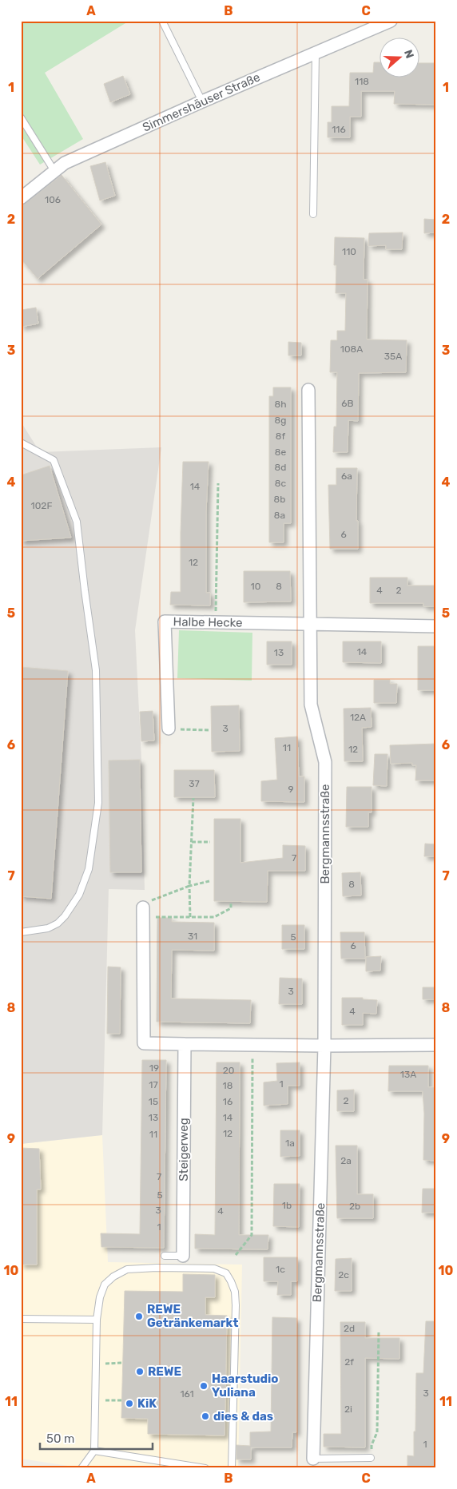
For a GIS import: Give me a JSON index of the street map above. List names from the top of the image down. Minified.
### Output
{"streets":{"street":["Simmershäuser Straße","Halbe Hecke","Bergmannsstraße","Steigerweg"]},"crossings":[["Halbe Hecke","Bergmannsstraße"]],"places":["REWE Getränkemarkt","REWE","Haarstudio Yuliana","KiK","dies & das"],"house_numbers":["118","116","106","110","108A","35A","6B","8h","8g","8f","8e","8d","6a","8c","14","8b","102F","8a","6","12","10","8","4","2","14","13","12A","3","11","12","37","9","7","8","31","5","6","3","4","19","20","13A","1","17","18","2","15","16","13","14","12","11","1a","2a","7","5","1b","2b","3","4","1","1c","2c","2d","2f","3","161","2i","1"],"scale_bar":"50 m","north":"right","grid":{"columns":["A","B","C"],"rows":["1","2","3","4","5","6","7","8","9","10","11"]}}
